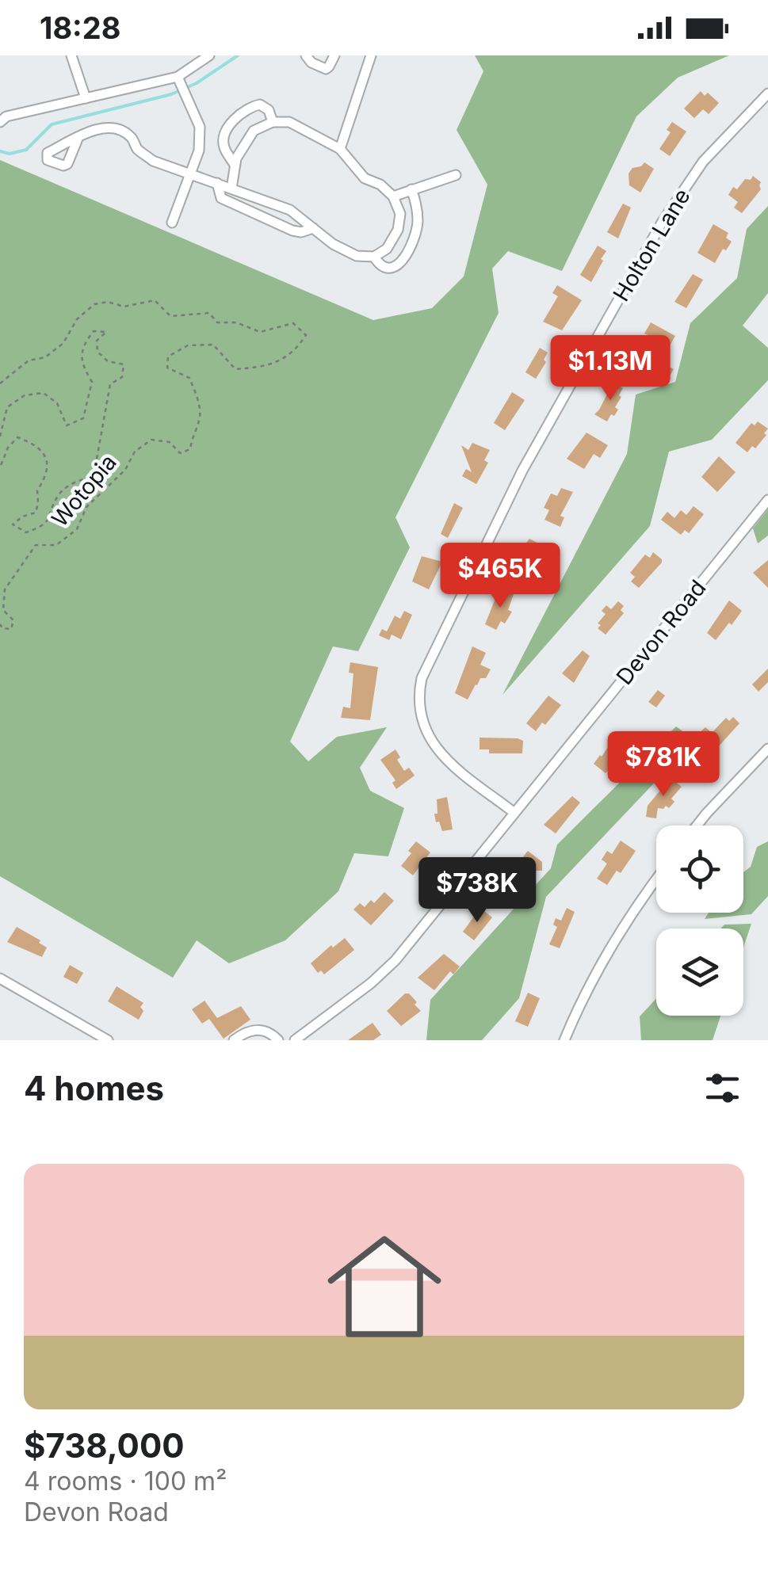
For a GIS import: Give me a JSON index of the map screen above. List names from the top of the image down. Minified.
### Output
{"streets":{"street":["Holton Lane","Devon Road"],"path":["Wotopia"]},"crossings":[["Holton Lane","Devon Road"]],"page":{"status":"18:28","price":["$1.13M","$465K","$781K","$738K"],"heading":"4 homes","list":[{"name":"$738,000","note":"4 rooms · 100 m² · Devon Road"}]}}
